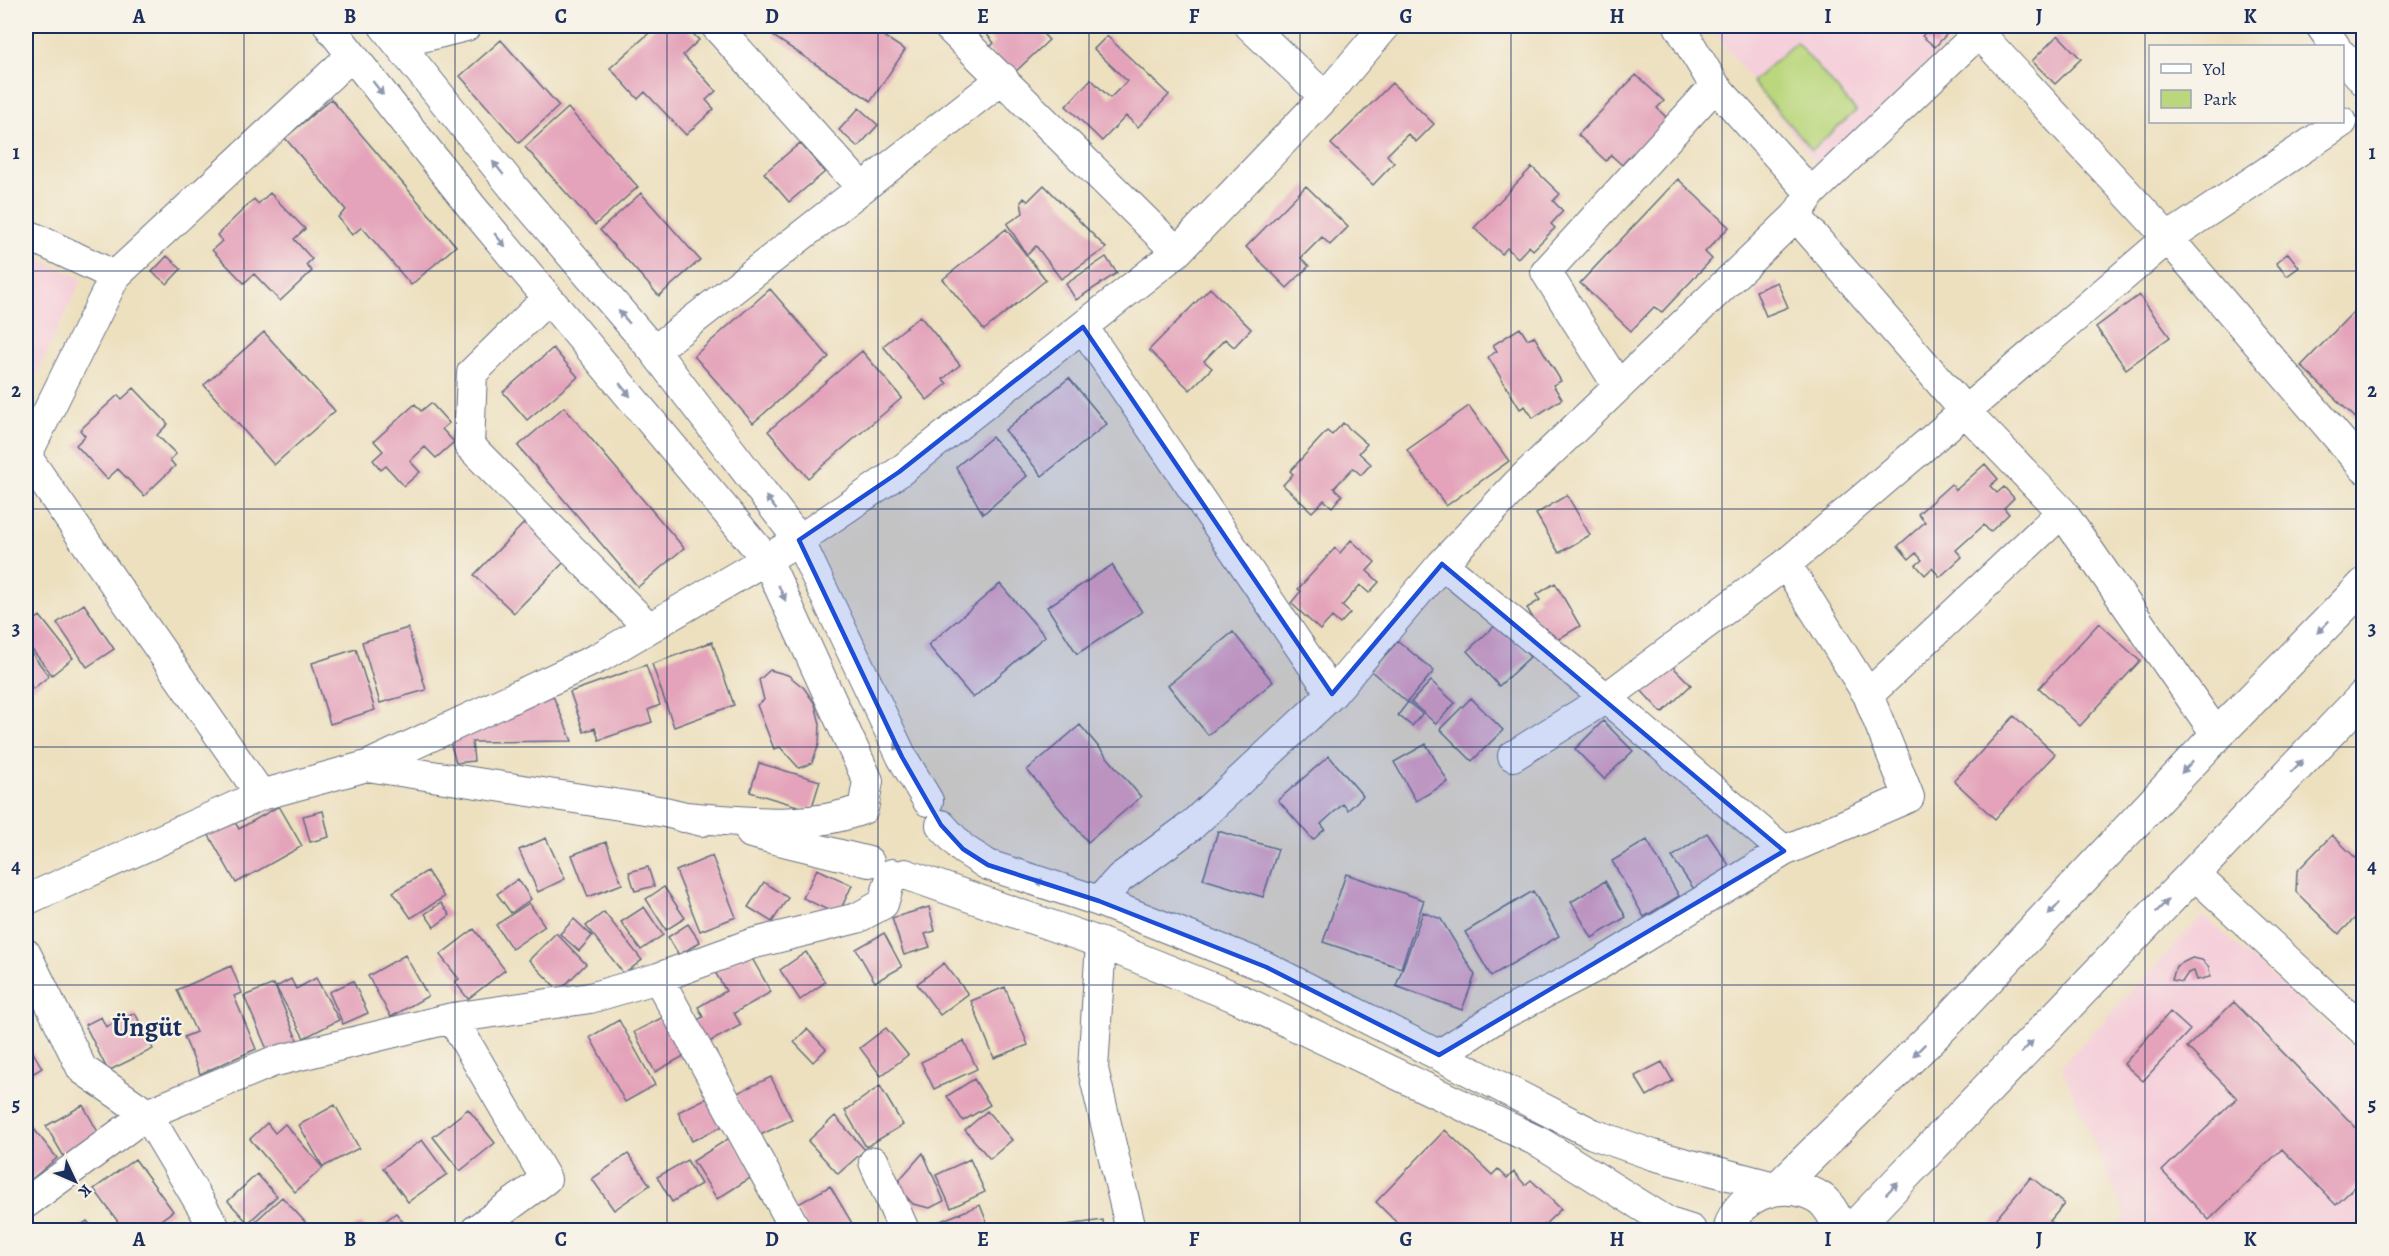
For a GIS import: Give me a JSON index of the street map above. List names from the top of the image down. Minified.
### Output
{"districts":["Üngüt"],"legend":["Yol","Park"],"north":"bottom right","grid":{"columns":["A","B","C","D","E","F","G","H","I","J","K"],"rows":["1","2","3","4","5"]}}
